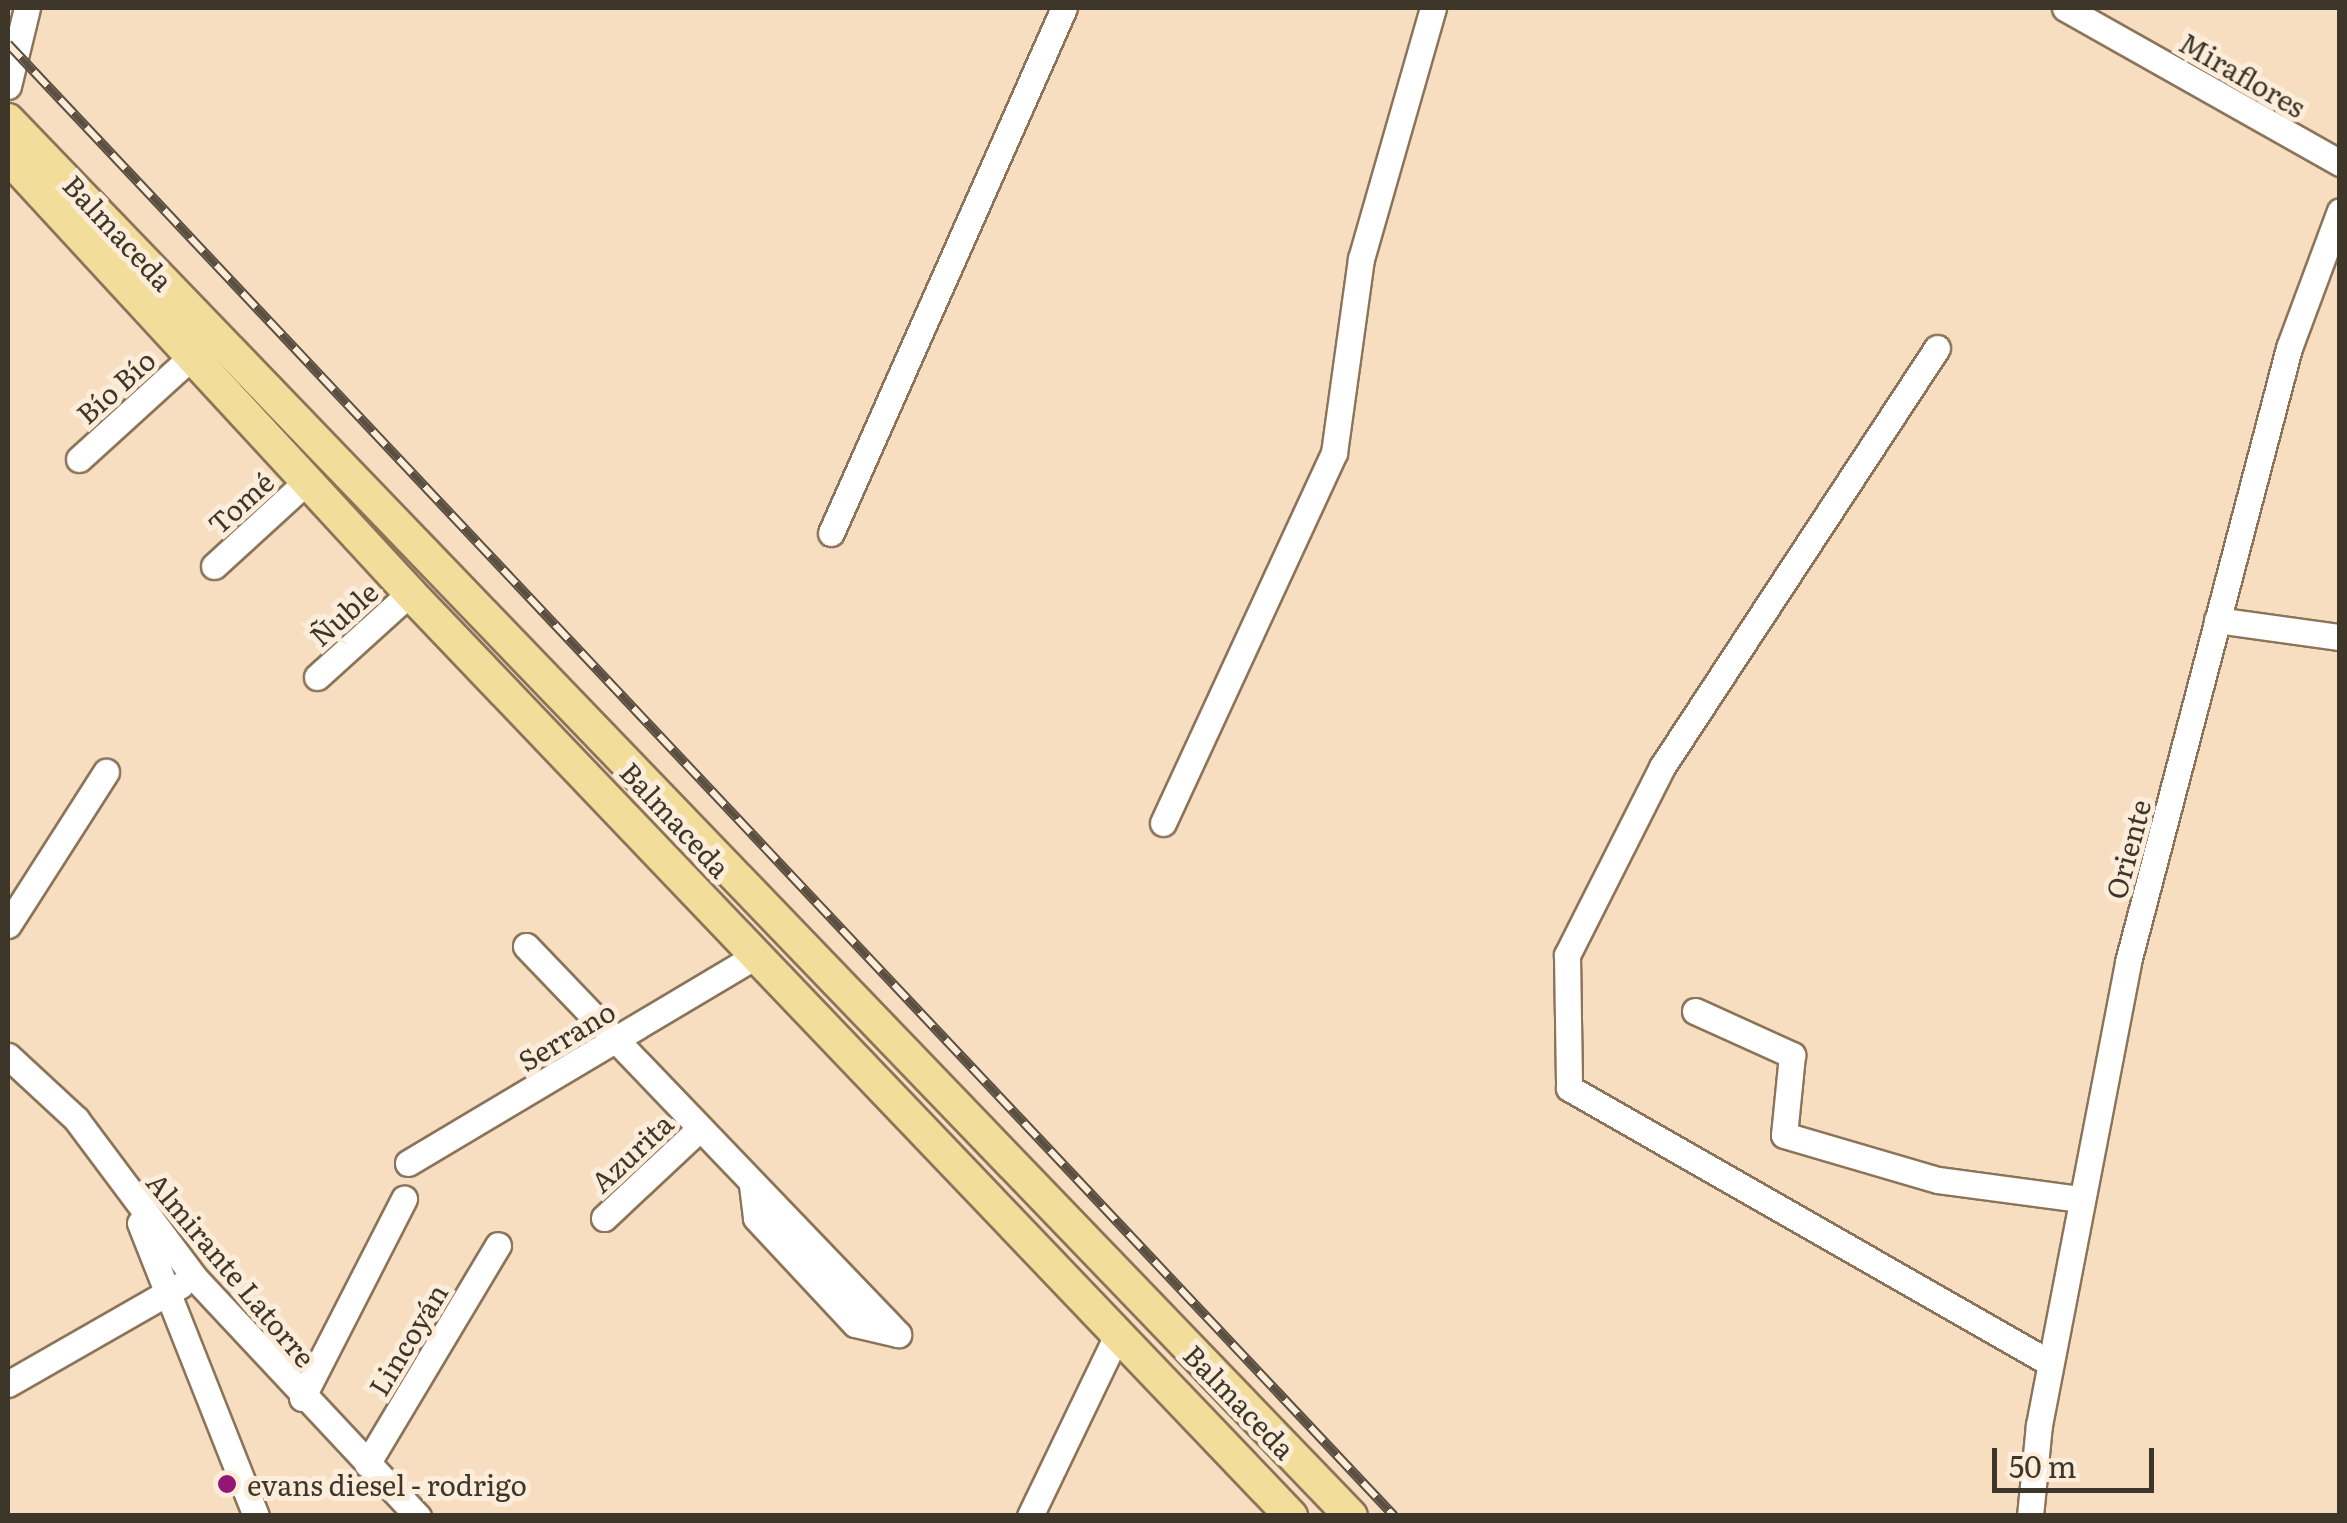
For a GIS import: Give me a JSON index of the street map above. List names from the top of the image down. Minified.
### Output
{"streets":{"main road":["Balmaceda"],"street":["Miraflores","Bío Bío","Tomé","Ñuble","Oriente","Serrano","Azurita","Almirante Latorre","Lincoyán"]},"crossings":[["Balmaceda","Bío Bío"],["Balmaceda","Tomé"],["Balmaceda","Ñuble"],["Balmaceda","Serrano"],["Almirante Latorre","Lincoyán"]],"places":["evans diesel - rodrigo"],"scale_bar":"50 m"}
